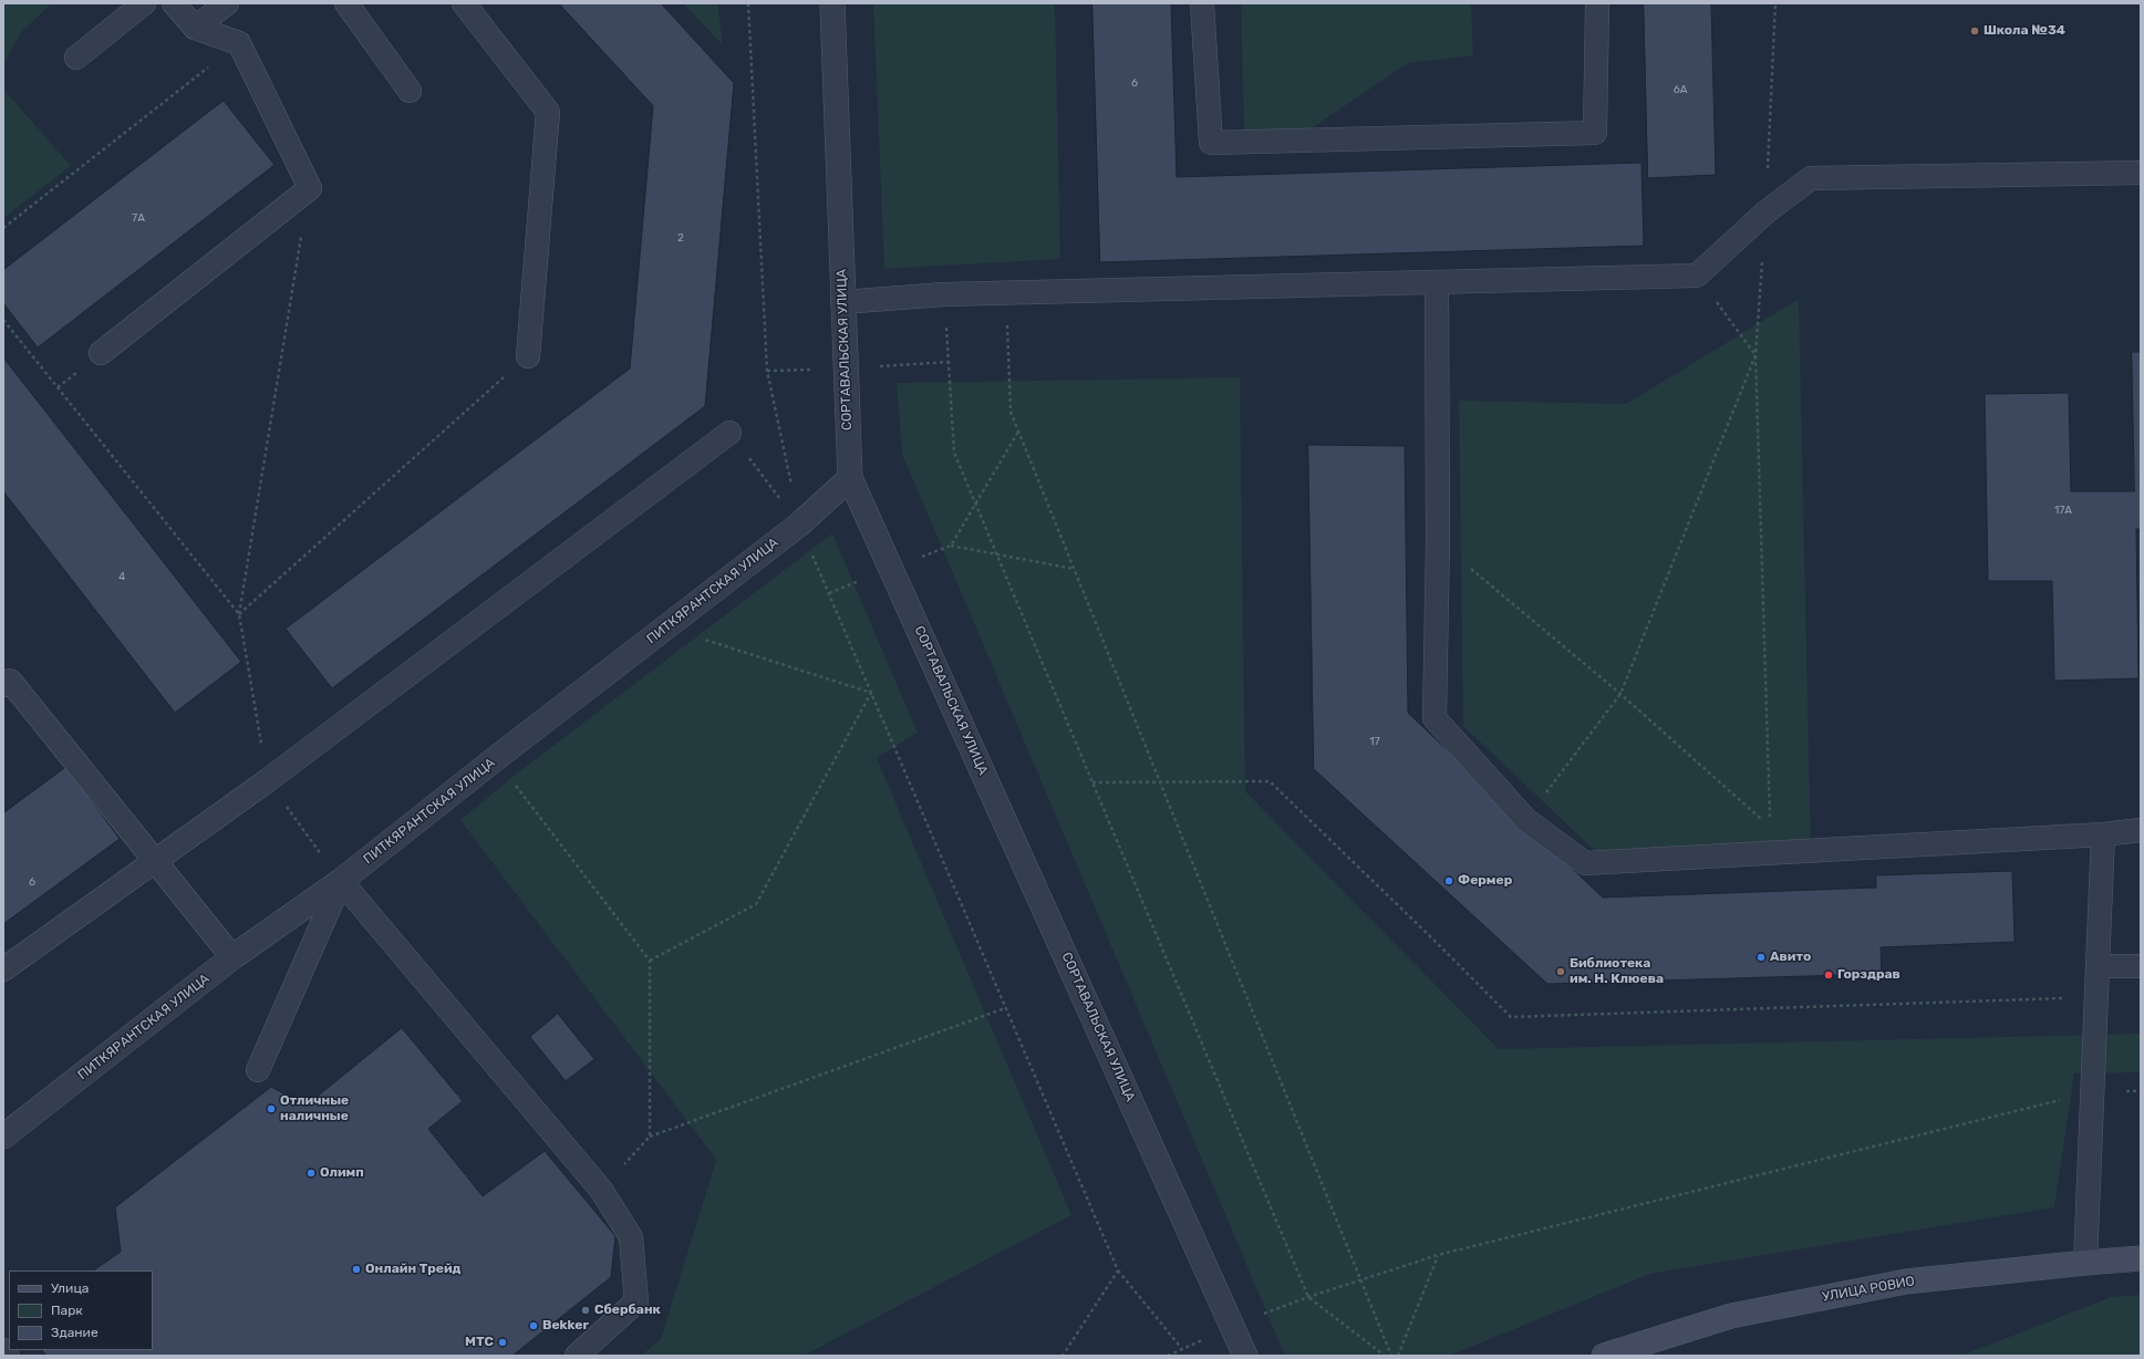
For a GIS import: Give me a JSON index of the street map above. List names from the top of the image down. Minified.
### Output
{"streets":{"main road":["УЛИЦА РОВИО"],"street":["СОРТАВАЛЬСКАЯ УЛИЦА","ПИТКЯРАНТСКАЯ УЛИЦА"]},"crossings":[["СОРТАВАЛЬСКАЯ УЛИЦА","ПИТКЯРАНТСКАЯ УЛИЦА"]],"places":["Школа №34","Фермер","Авито","Библиотека им. Н. Клюева","Горздрав","Отличные наличные","Олимп","Онлайн Трейд","Сбербанк","Bekker","МТС"],"house_numbers":["6","6А","7А","2","17А","4","17","6"],"legend":["Улица","Парк","Здание"]}
